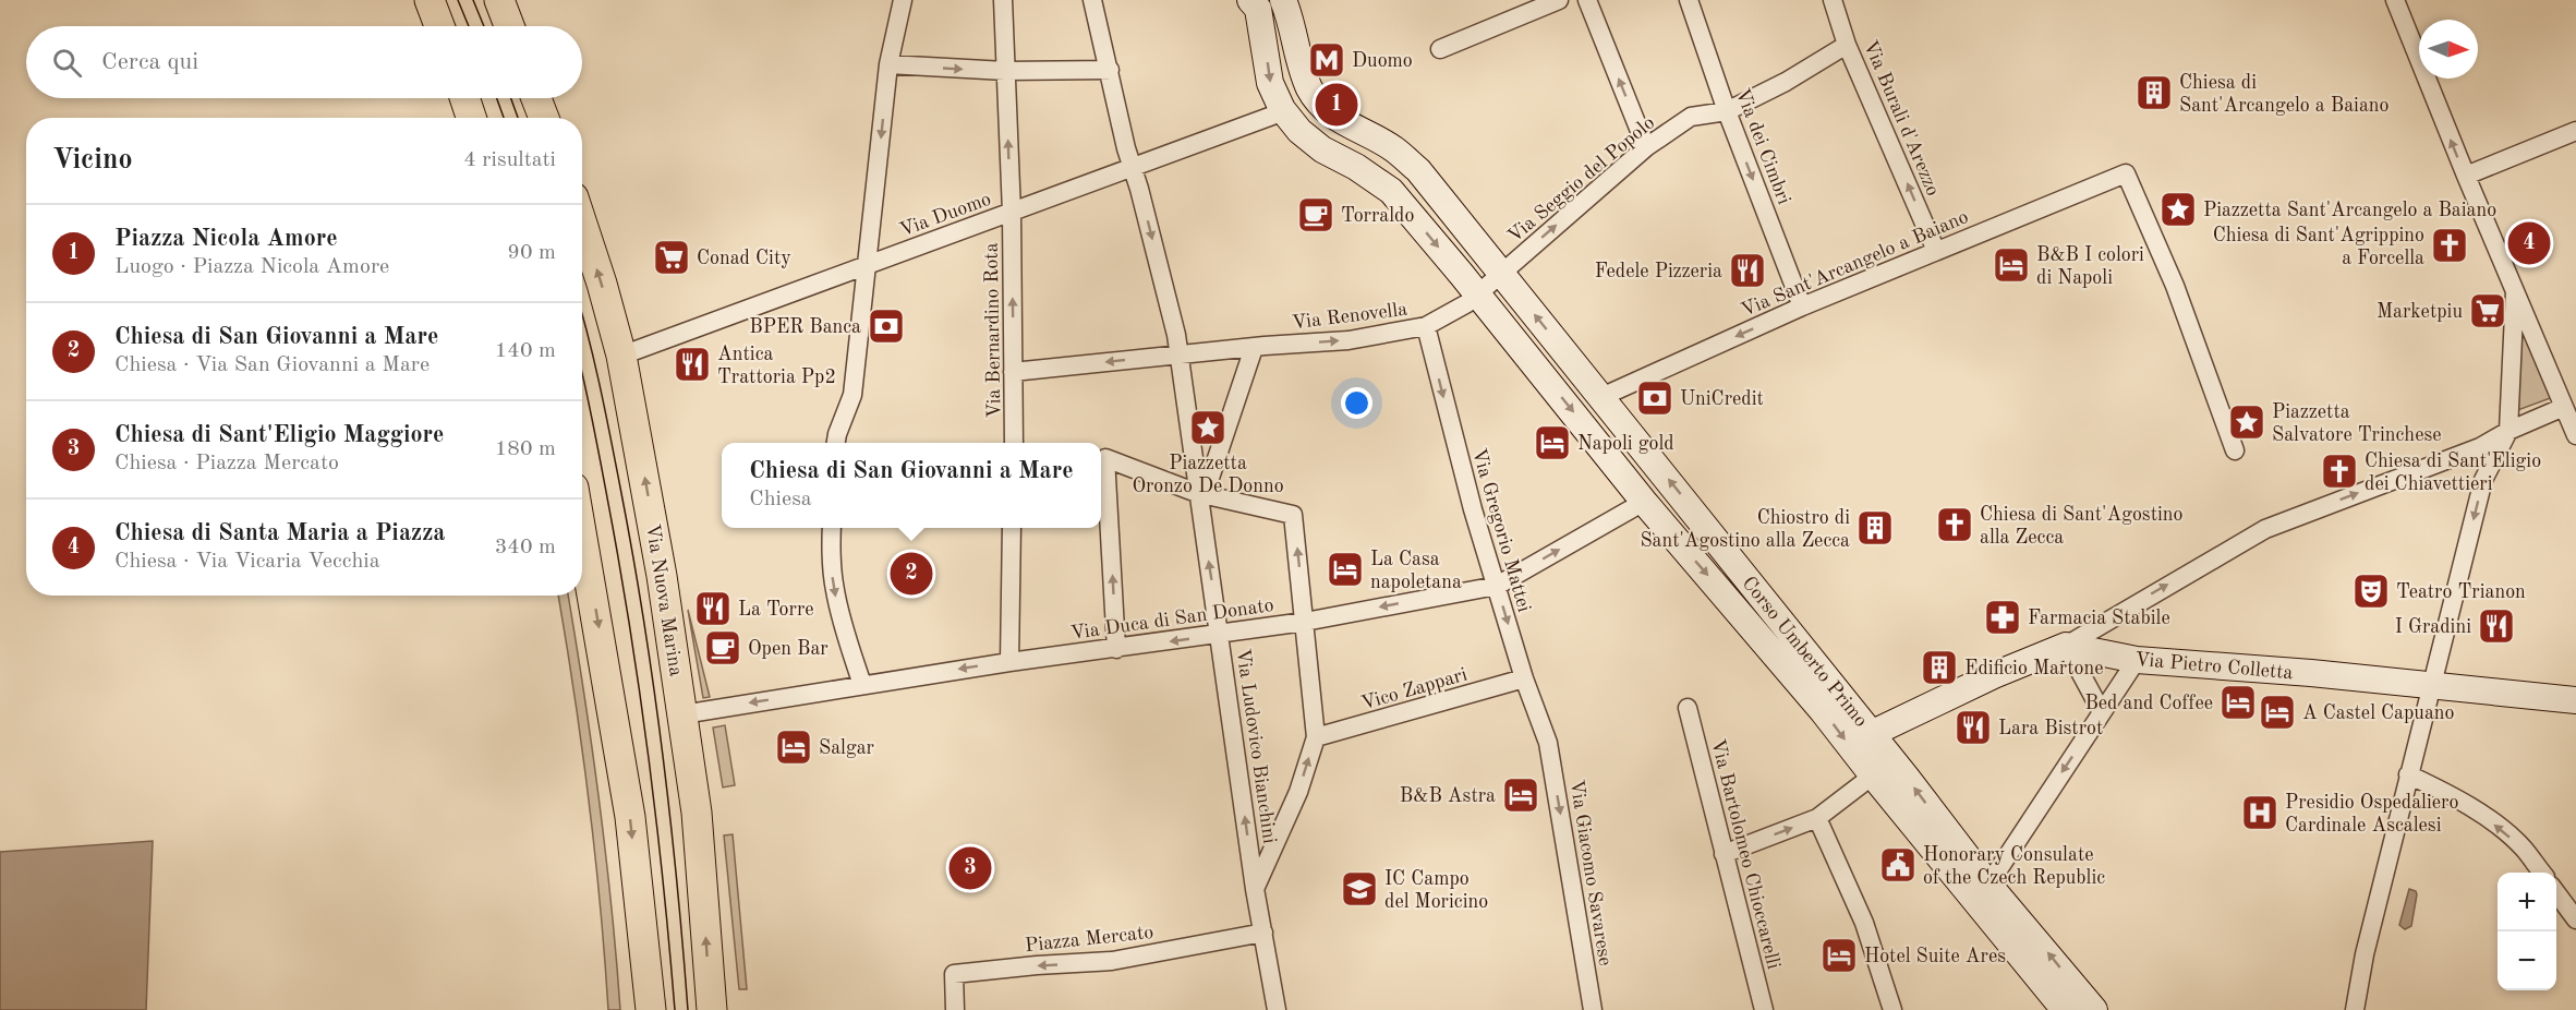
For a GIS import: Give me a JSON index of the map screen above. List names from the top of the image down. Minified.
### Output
{"streets":{"main road":["Via Nuova Marina","Corso Umberto Primo","Via Pietro Colletta"],"street":["Via Burali d'Arezzo","Via dei Cimbri","Via Seggio del Popolo","Via Duomo","Via Sant'Arcangelo a Baiano","Via Renovella","Via Bernardino Rota","Via Gregorio Mattei","Via Duca di San Donato","Vico Zappari","Via Ludovico Bianchini","Via Bartolomeo Chioccarelli","Via Giacomo Savarese","Piazza Mercato"]},"crossings":[["Via Burali d'Arezzo","Via Seggio del Popolo"],["Via Burali d'Arezzo","Via Sant'Arcangelo a Baiano"],["Via dei Cimbri","Via Seggio del Popolo"],["Via dei Cimbri","Via Sant'Arcangelo a Baiano"],["Via Seggio del Popolo","Via Renovella"],["Via Seggio del Popolo","Corso Umberto Primo"],["Via Duomo","Via Bernardino Rota"],["Via Duomo","Via Nuova Marina"],["Via Duomo","Corso Umberto Primo"],["Via Duomo","Via Ludovico Bianchini"],["Via Sant'Arcangelo a Baiano","Corso Umberto Primo"],["Via Renovella","Via Gregorio Mattei"],["Via Renovella","Corso Umberto Primo"],["Via Renovella","Via Ludovico Bianchini"],["Via Gregorio Mattei","Via Duca di San Donato"],["Via Gregorio Mattei","Vico Zappari"],["Via Gregorio Mattei","Via Giacomo Savarese"],["Via Nuova Marina","Via Duca di San Donato"],["Via Duca di San Donato","Corso Umberto Primo"],["Via Duca di San Donato","Via Ludovico Bianchini"]],"one_way":["Via Burali d'Arezzo","Via dei Cimbri","Via Seggio del Popolo","Via Renovella","Via Gregorio Mattei","Via Giacomo Savarese","Piazza Mercato"],"places":{"metro station":["Duomo"],"building":["Chiesa di Sant'Arcangelo a Baiano","Chiostro di Sant'Agostino alla Zecca","Edificio Martone"],"place":["Piazzetta Sant'Arcangelo a Baiano","Piazzetta Salvatore Trinchese","Piazzetta Oronzo De Donno"],"cafe":["Torraldo","Open Bar"],"church":["Chiesa di Sant'Agrippino a Forcella","Chiesa di Sant'Eligio dei Chiavettieri","Chiesa di Sant'Agostino alla Zecca"],"supermarket":["Conad City","Marketpiu"],"hotel":["B&B I colori di Napoli","Napoli gold","La Casa napoletana","Bed and Coffee","A Castel Capuano","Salgar","B&B Astra","Hotel Suite Ares"],"restaurant":["Fedele Pizzeria","Antica Trattoria Pp2","La Torre","I Gradini","Lara Bistrot"],"bank":["BPER Banca","UniCredit"],"theatre":["Teatro Trianon"],"pharmacy":["Farmacia Stabile"],"hospital":["Presidio Ospedaliero Cardinale Ascalesi"],"public building":["Honorary Consulate of the Czech Republic"],"school or university":["IC Campo del Moricino"]},"north":"right","page":{"search":"Cerca qui","pins":["1","4","2","3"],"heading":["Vicino","4 risultati"],"list":[{"mark":"1","name":"Piazza Nicola Amore","note":"Luogo · Piazza Nicola Amore","value":"90 m"},{"mark":"2","name":"Chiesa di San Giovanni a Mare","note":"Chiesa · Via San Giovanni a Mare","value":"140 m"},{"mark":"3","name":"Chiesa di Sant'Eligio Maggiore","note":"Chiesa · Piazza Mercato","value":"180 m"},{"mark":"4","name":"Chiesa di Santa Maria a Piazza","note":"Chiesa · Via Vicaria Vecchia","value":"340 m"}],"popup":["Chiesa di San Giovanni a Mare","Chiesa"],"map_buttons":["+","−"]}}
